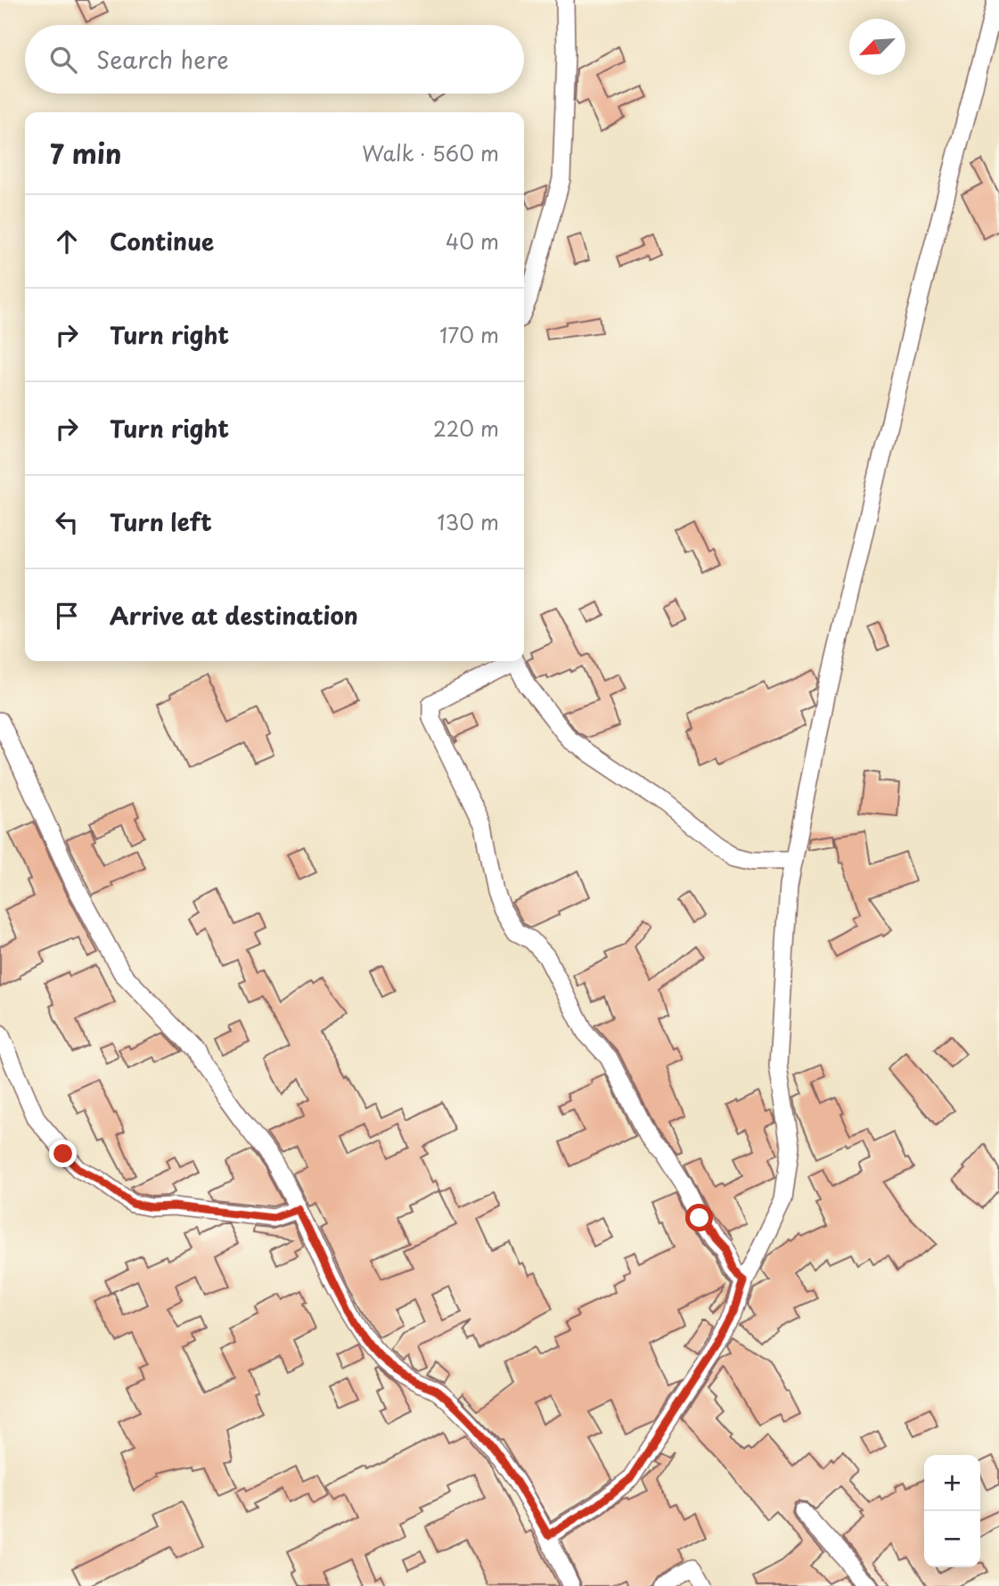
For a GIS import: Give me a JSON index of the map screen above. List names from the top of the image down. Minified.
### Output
{"north":"bottom left","page":{"search":"Search here","heading":["7 min","Walk · 560 m"],"list":[["Continue","40 m"],["Turn right","170 m"],["Turn right","220 m"],["Turn left","130 m"],"Arrive at destination"],"map_buttons":["+","−"]}}
